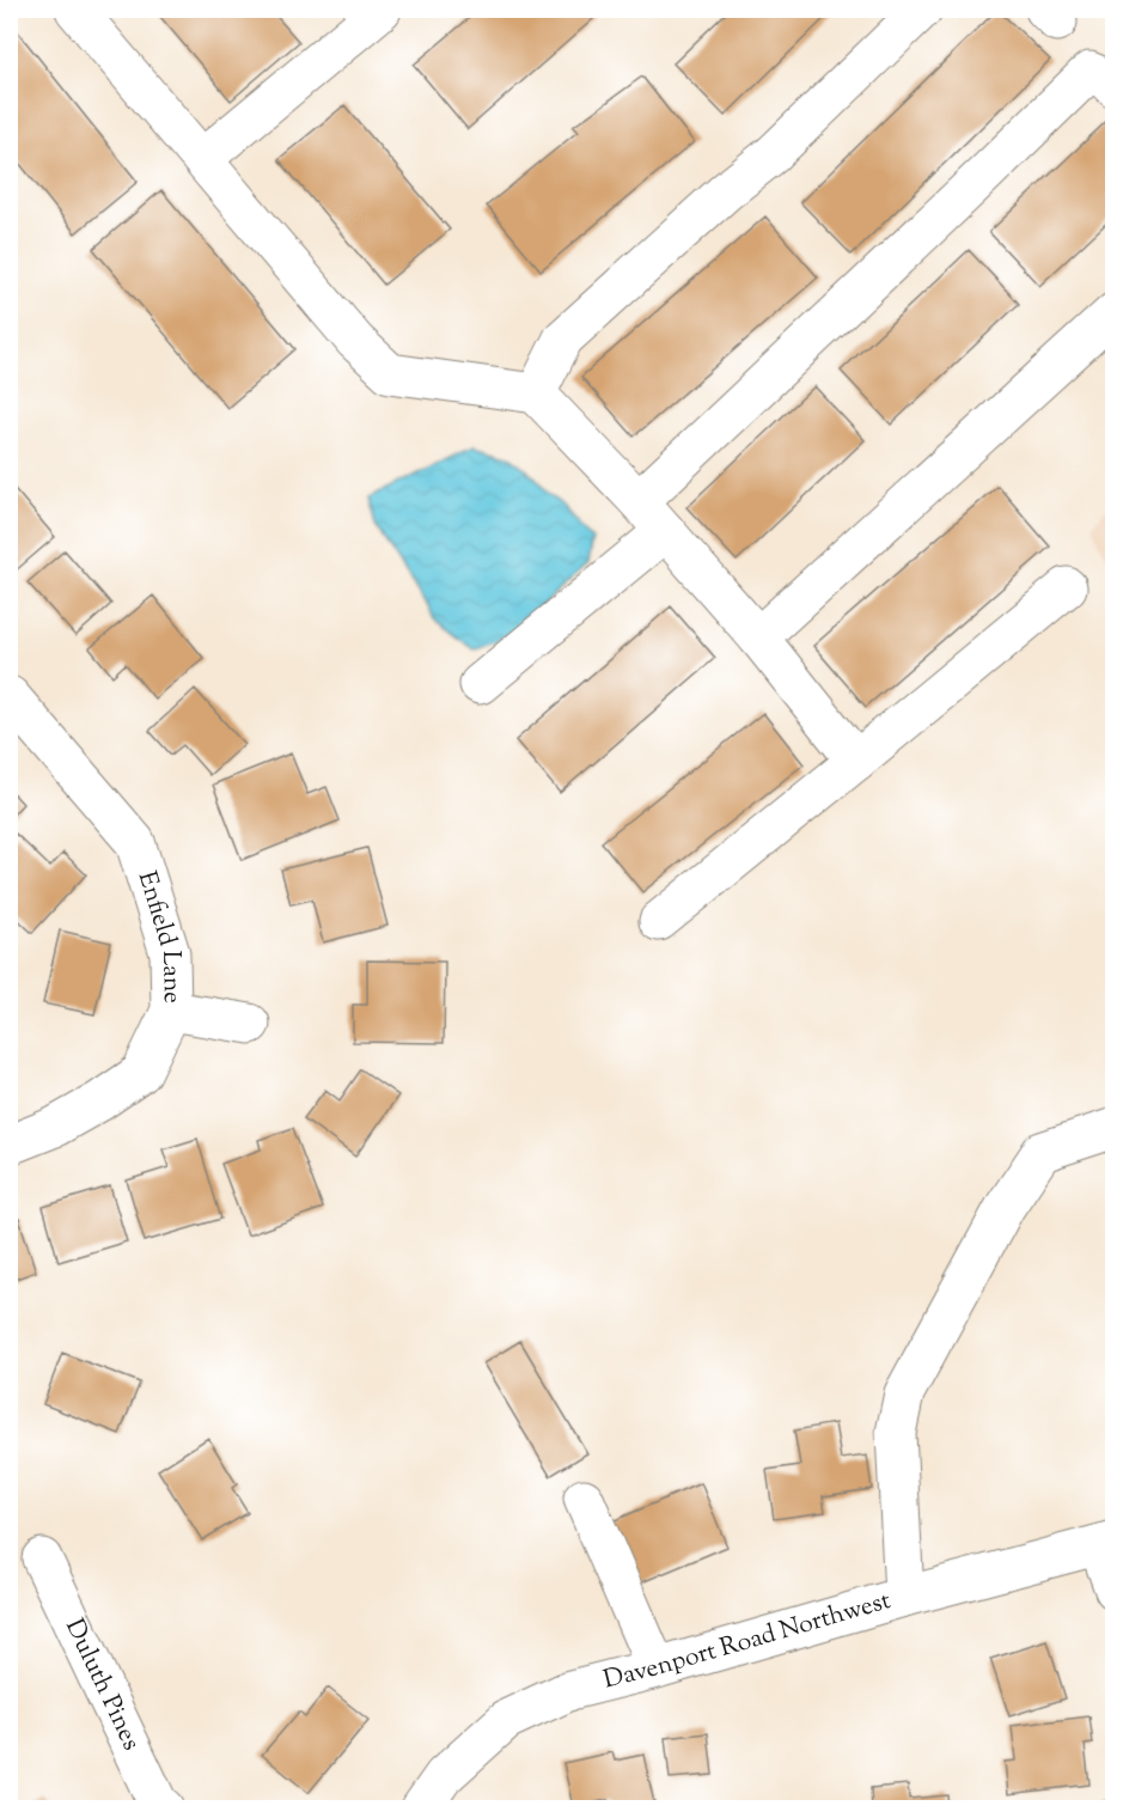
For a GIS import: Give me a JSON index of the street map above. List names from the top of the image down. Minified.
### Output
{"streets":{"street":["Enfield Lane","Davenport Road Northwest","Duluth Pines"]}}
